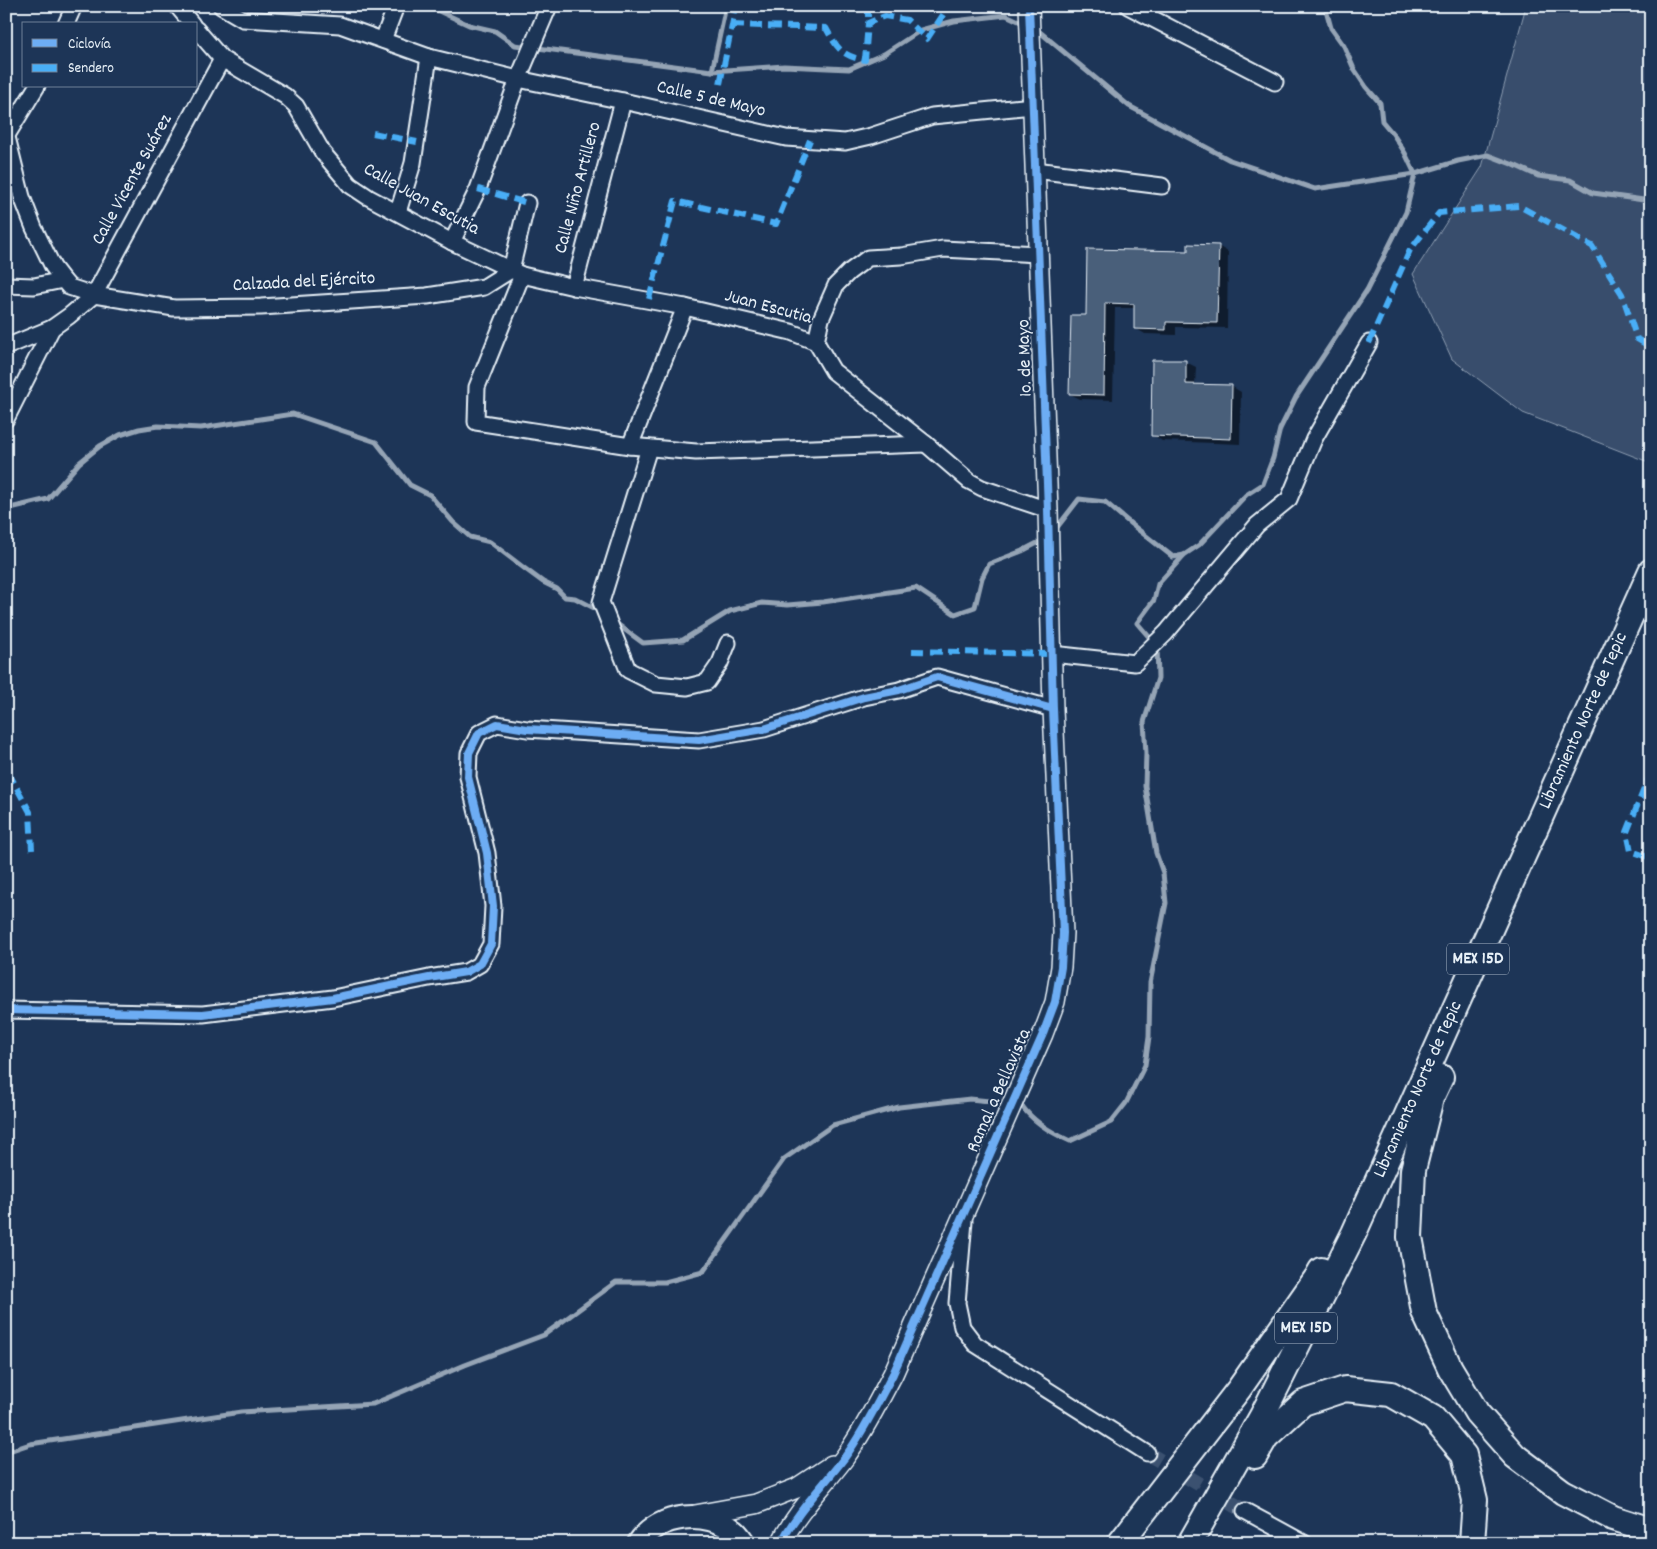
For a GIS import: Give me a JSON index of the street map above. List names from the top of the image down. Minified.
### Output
{"streets":{"highway":["Libramiento Norte de Tepic","MEX 15D"],"street":["Calle 5 de Mayo","Calle Vicente Suárez","Calle Niño Artillero","Calle Juan Escutia","Calzada del Ejército","Juan Escutia","1o. de Mayo","Ramal a Bellavista"]},"crossings":[["Calle 5 de Mayo","Calle Niño Artillero"],["Calle 5 de Mayo","1o. de Mayo"],["Calle Vicente Suárez","Calle Juan Escutia"],["Calle Vicente Suárez","Calzada del Ejército"],["Calle Niño Artillero","Juan Escutia"],["Calle Juan Escutia","Calzada del Ejército"],["Calle Juan Escutia","Juan Escutia"],["Calzada del Ejército","Juan Escutia"],["Juan Escutia","1o. de Mayo"],["1o. de Mayo","Ramal a Bellavista"]],"legend":["Ciclovía","Sendero"]}
